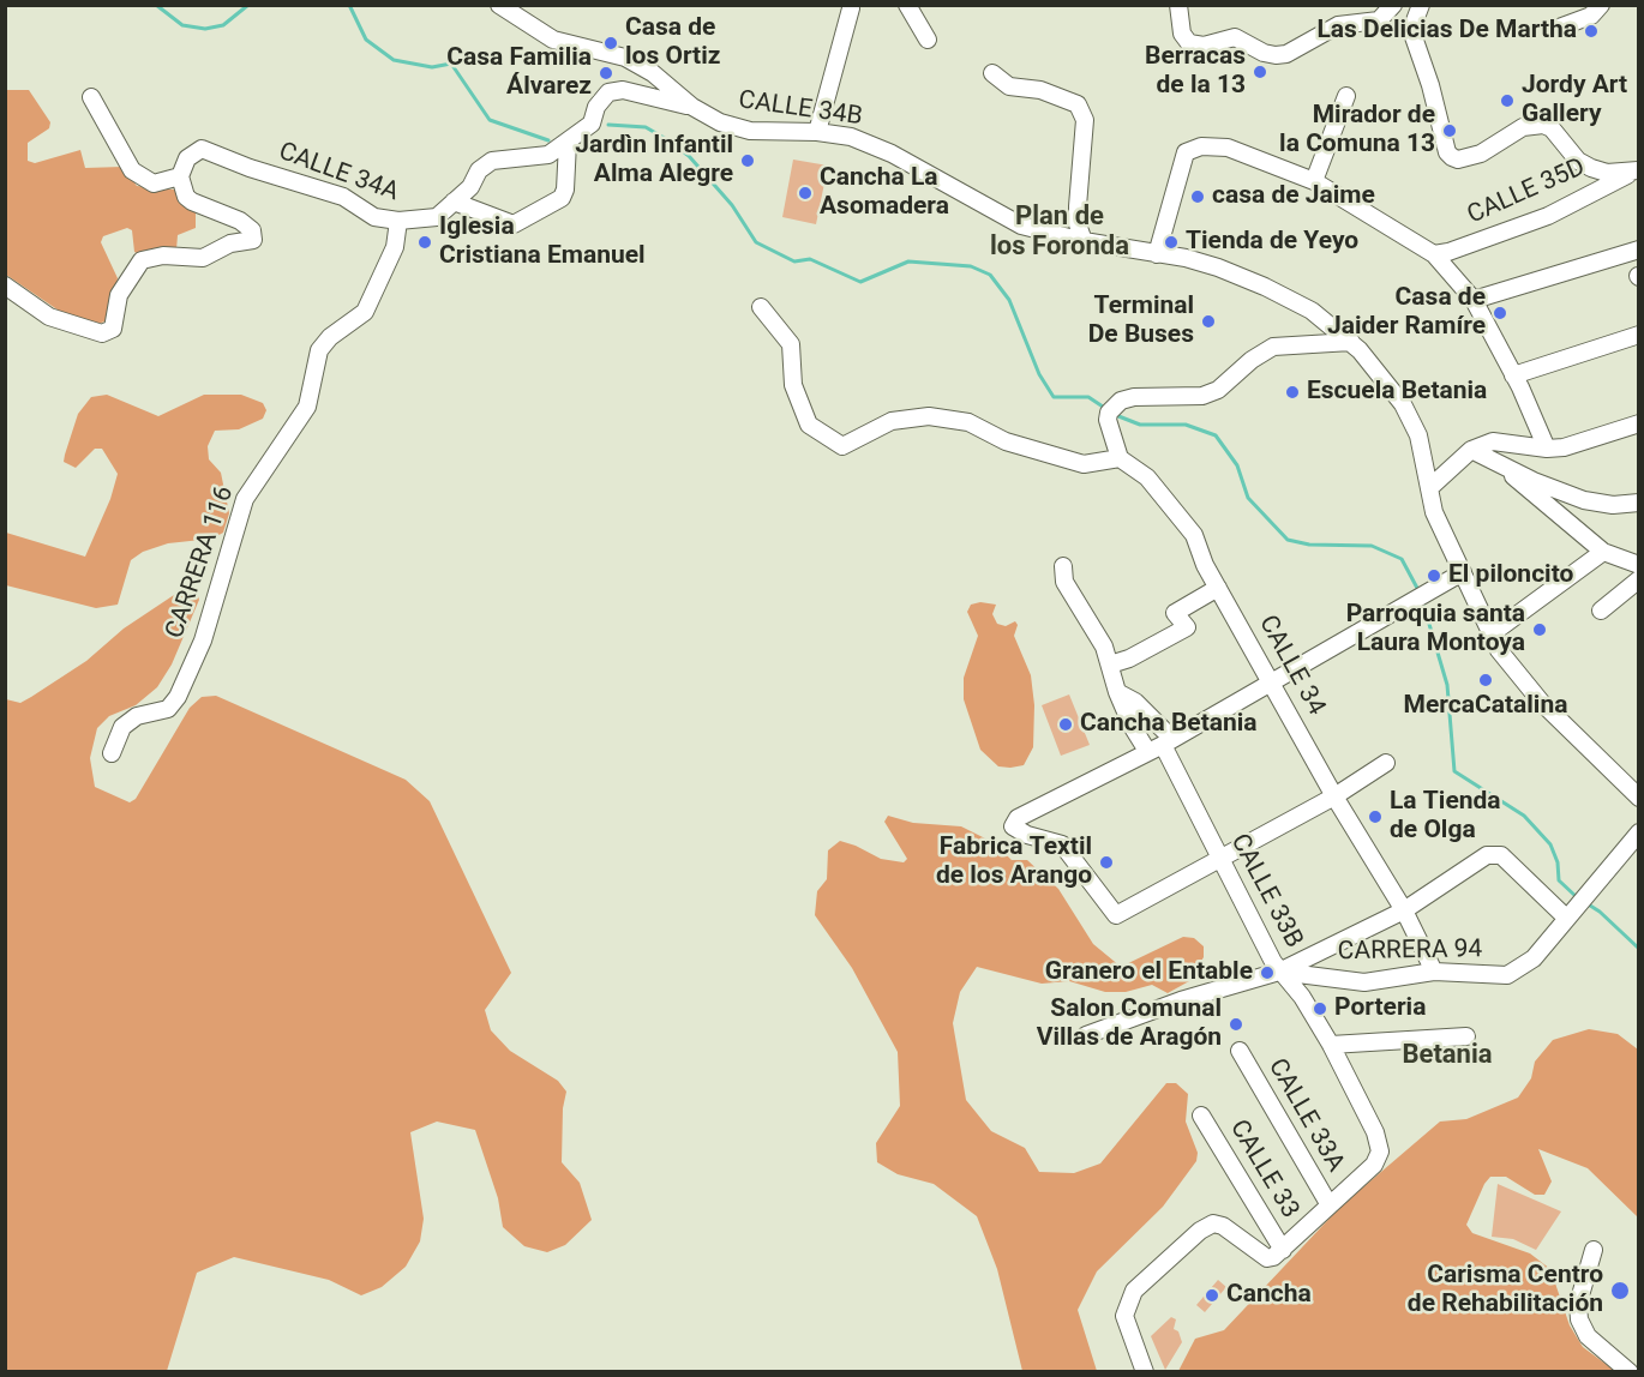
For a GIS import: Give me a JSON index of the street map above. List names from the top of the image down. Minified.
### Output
{"streets":{"street":["CALLE 34B","CALLE 34A","CALLE 35D","CARRERA 116","CALLE 34","CALLE 33B","CARRERA 94","CALLE 33A","CALLE 33"]},"crossings":[["CALLE 34B","CALLE 34A"],["CALLE 34A","CARRERA 116"],["CALLE 34","CARRERA 94"],["CALLE 33B","CARRERA 94"],["CALLE 33B","CALLE 33A"]],"districts":["Plan de los Foronda","Betania"],"places":["Las Delicias De Martha","Casa de los Ortiz","Berracas de la 13","Casa Familia Álvarez","Jordy Art Gallery","Mirador de la Comuna 13","Jardìn Infantil Alma Alegre","Cancha La Asomadera","casa de Jaime","Iglesia Cristiana Emanuel","Tienda de Yeyo","Casa de Jaider Ramíre","Terminal De Buses","Escuela Betania","El piloncito","Parroquia santa Laura Montoya","MercaCatalina","Cancha Betania","La Tienda de Olga","Fabrica Textil de los Arango","Granero el Entable","Porteria","Salon Comunal Villas de Aragón","Carisma Centro de Rehabilitación","Cancha"]}
